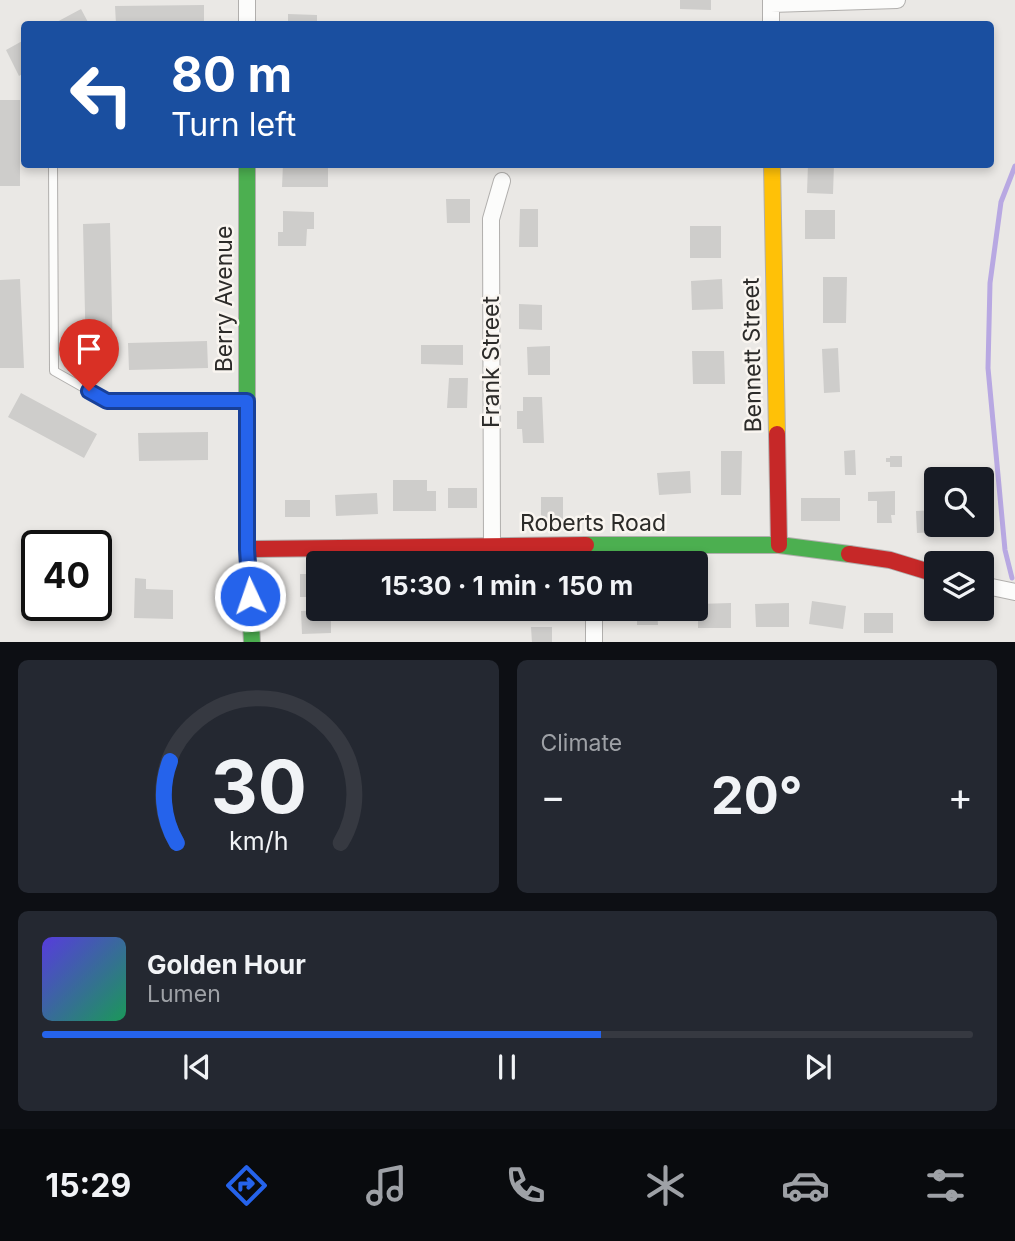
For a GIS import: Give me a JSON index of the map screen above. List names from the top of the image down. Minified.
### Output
{"streets":{"street":["Berry Avenue","Bennett Street","Frank Street","Roberts Road"]},"crossings":[["Berry Avenue","Roberts Road"],["Bennett Street","Roberts Road"],["Frank Street","Roberts Road"]],"page":{"turn":["80 m","Turn left"],"limit":"40","trip":"15:30 · 1 min · 150 m","tile":"Climate","heat":["−","20°","+"],"song":["Golden Hour","Lumen"],"tabs":"15:29","gauge":["30","km/h"]}}
